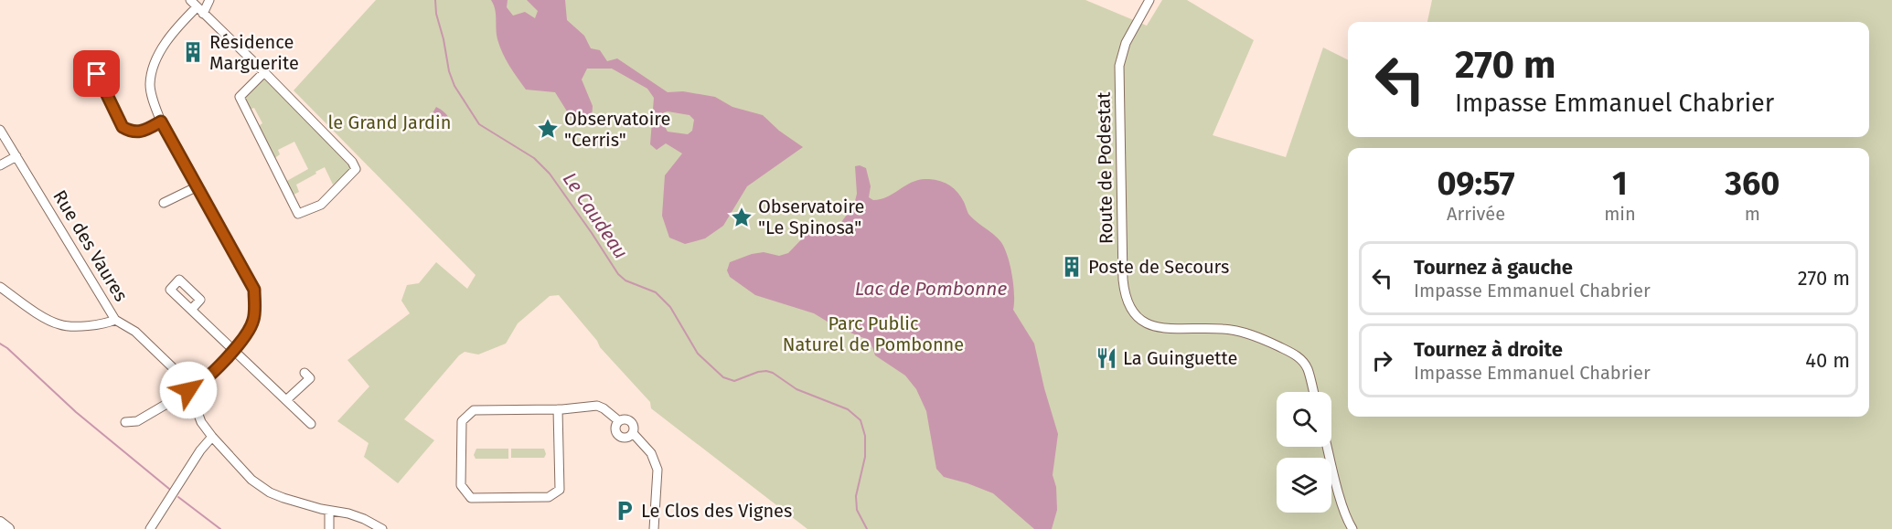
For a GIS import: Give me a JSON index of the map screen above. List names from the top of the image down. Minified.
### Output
{"streets":{"street":["Route de Podestat","Rue des Vaures"]},"water":["Le Caudeau","Lac de Pombonne"],"parks":["le Grand Jardin","Parc Public Naturel de Pombonne"],"places":{"building":["Résidence Marguerite","Poste de Secours"],"place":["Observatoire \"Cerris\"","Observatoire \"Le Spinosa\""],"restaurant":["La Guinguette"],"parking":["Le Clos des Vignes"]},"page":{"turn":["270 m","Impasse Emmanuel Chabrier"],"eta":["09:57","Arrivée","1","min","360","m"],"list":[{"name":"Tournez à gauche","note":"Impasse Emmanuel Chabrier","value":"270 m"},{"name":"Tournez à droite","note":"Impasse Emmanuel Chabrier","value":"40 m"}]}}
